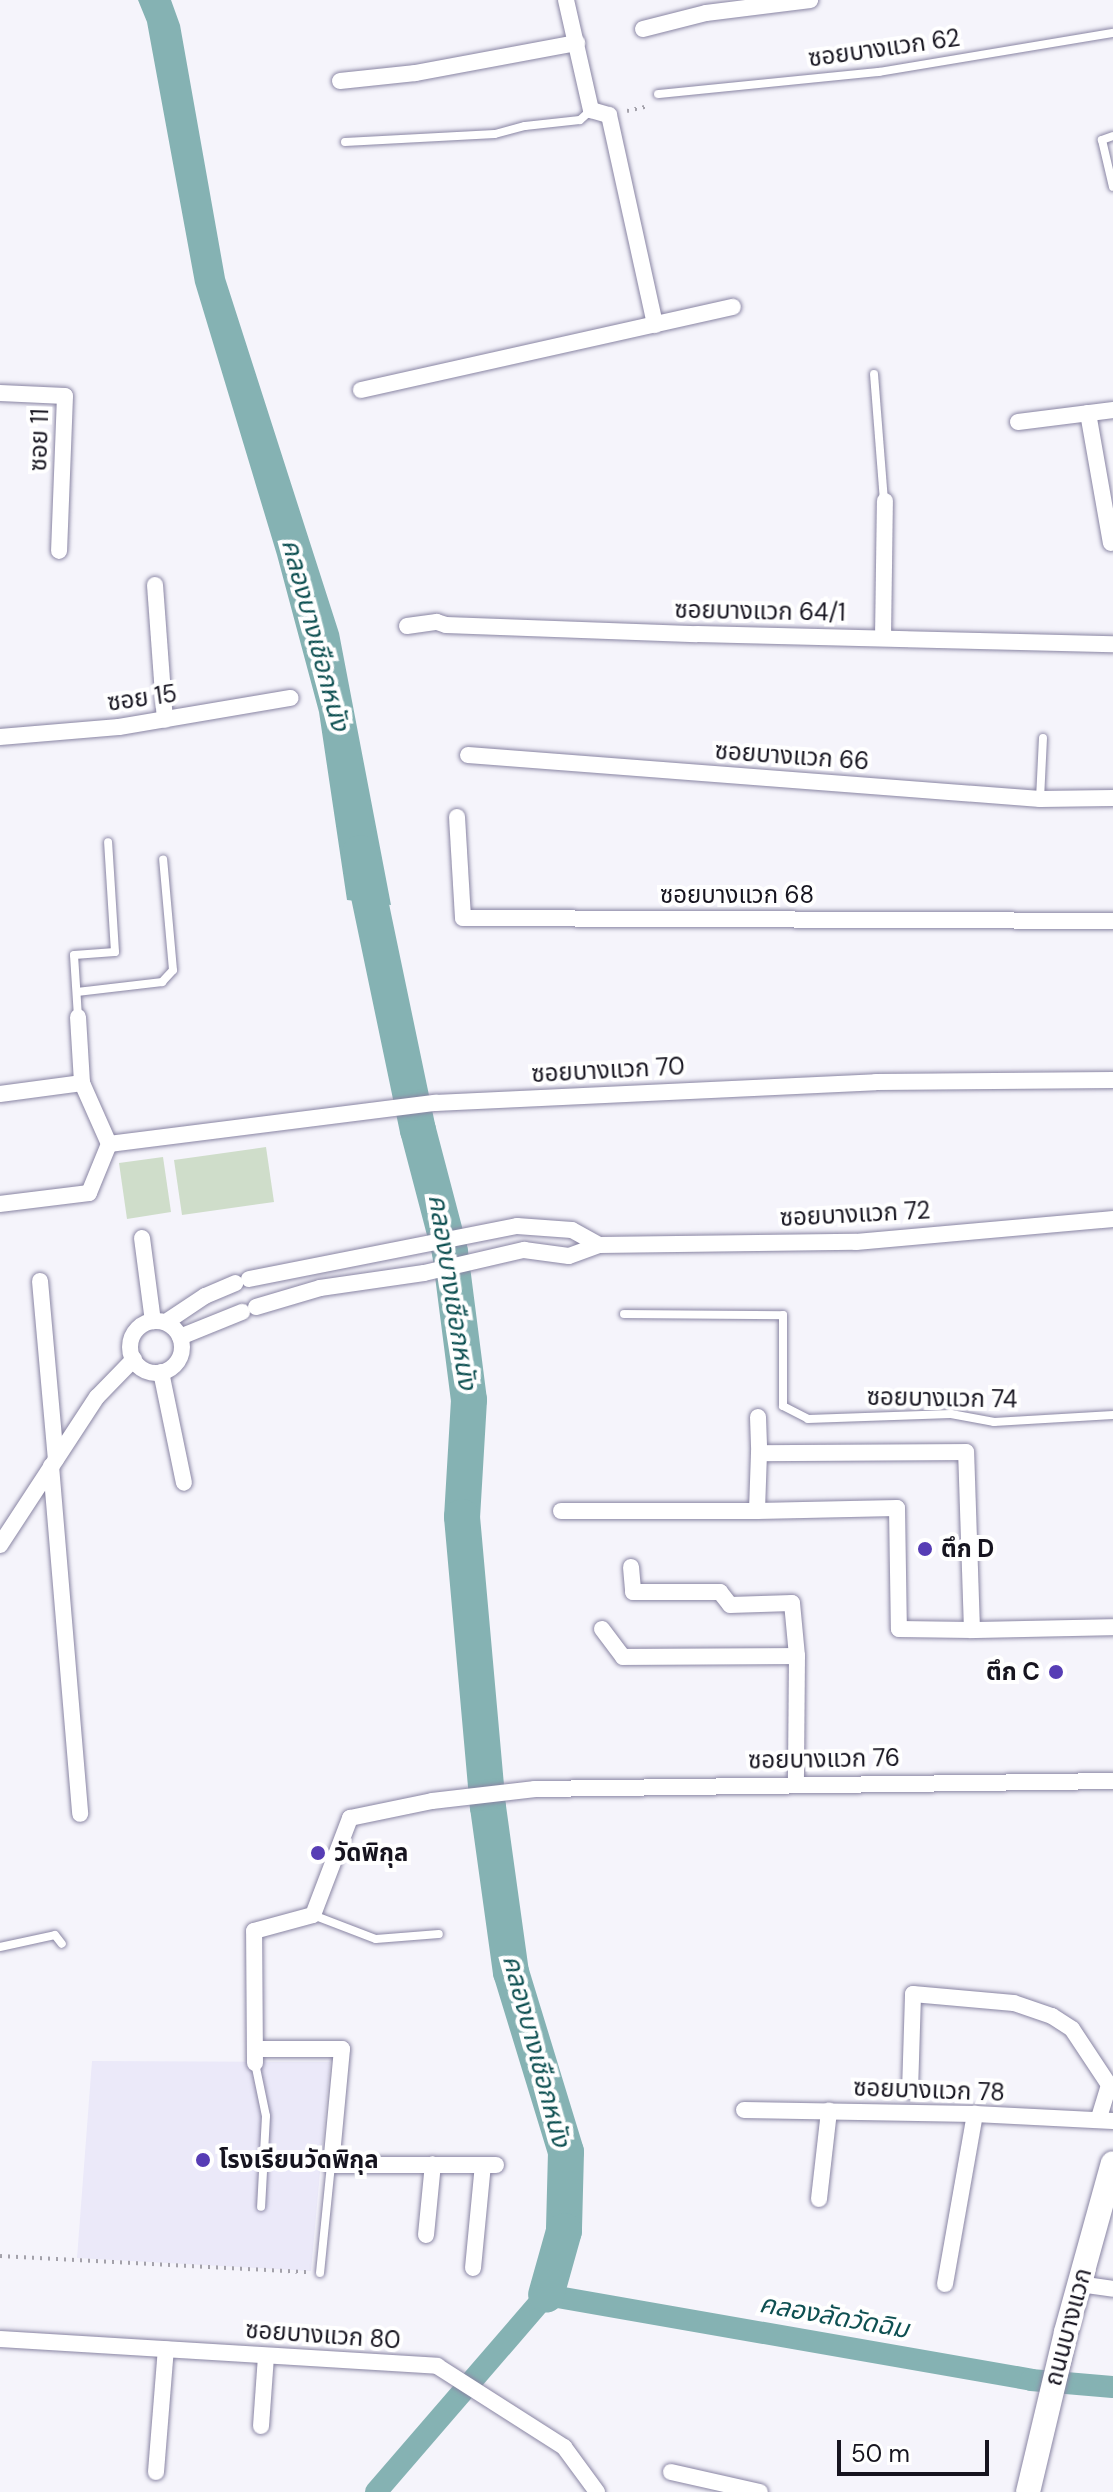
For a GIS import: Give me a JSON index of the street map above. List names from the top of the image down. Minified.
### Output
{"streets":{"main road":["ถนนบางแวก"],"street":["ซอย 11","ซอยบางแวก 64/1","ซอย 15","ซอยบางแวก 66","ซอยบางแวก 68","ซอยบางแวก 70","ซอยบางแวก 72","ซอยบางแวก 76","ซอยบางแวก 78","ซอยบางแวก 80"],"lane":["ซอยบางแวก 62","ซอยบางแวก 74"]},"water":["คลองบางเชือกหนัง","คลองลัดวัดฉิม"],"places":["ตึก D","ตึก C","วัดพิกุล","โรงเรียนวัดพิกุล"],"scale_bar":"50 m"}
